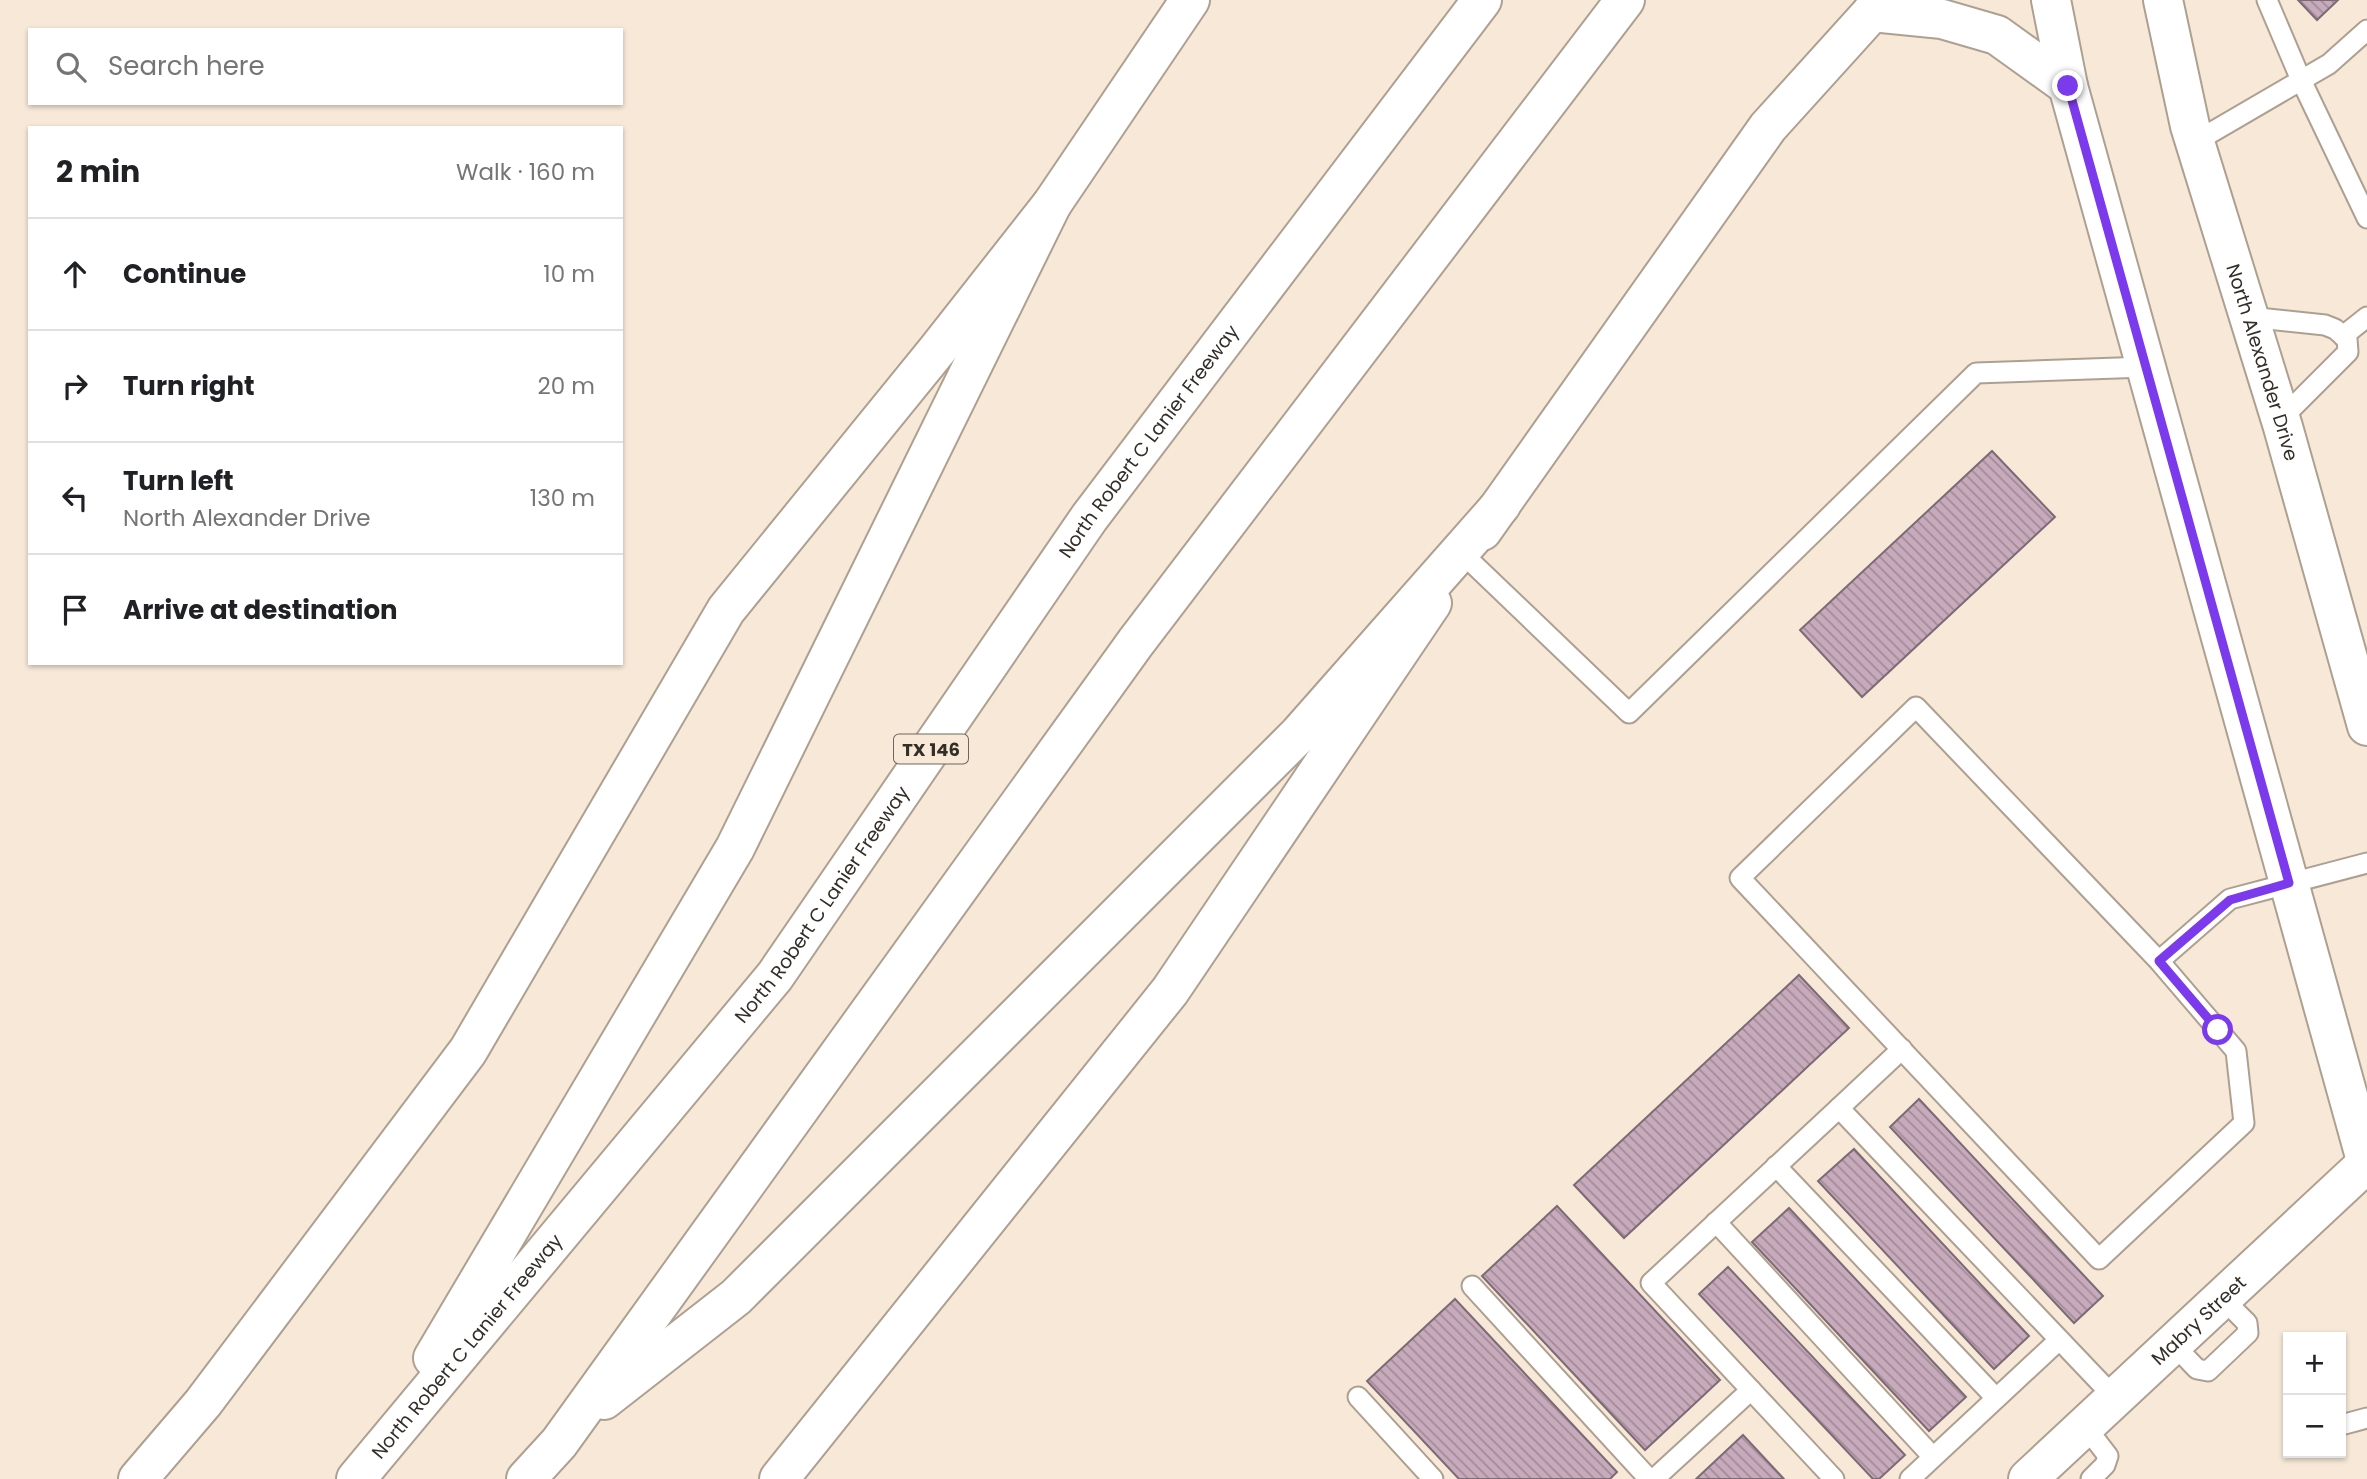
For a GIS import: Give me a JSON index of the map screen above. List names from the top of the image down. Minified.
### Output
{"streets":{"main road":["North Alexander Drive","North Robert C Lanier Freeway","TX 146","Mabry Street"]},"page":{"search":"Search here","heading":["2 min","Walk · 160 m"],"list":[["Continue","10 m"],["Turn right","20 m"],["Turn left","North Alexander Drive","130 m"],"Arrive at destination"],"map_buttons":["+","−"]}}
